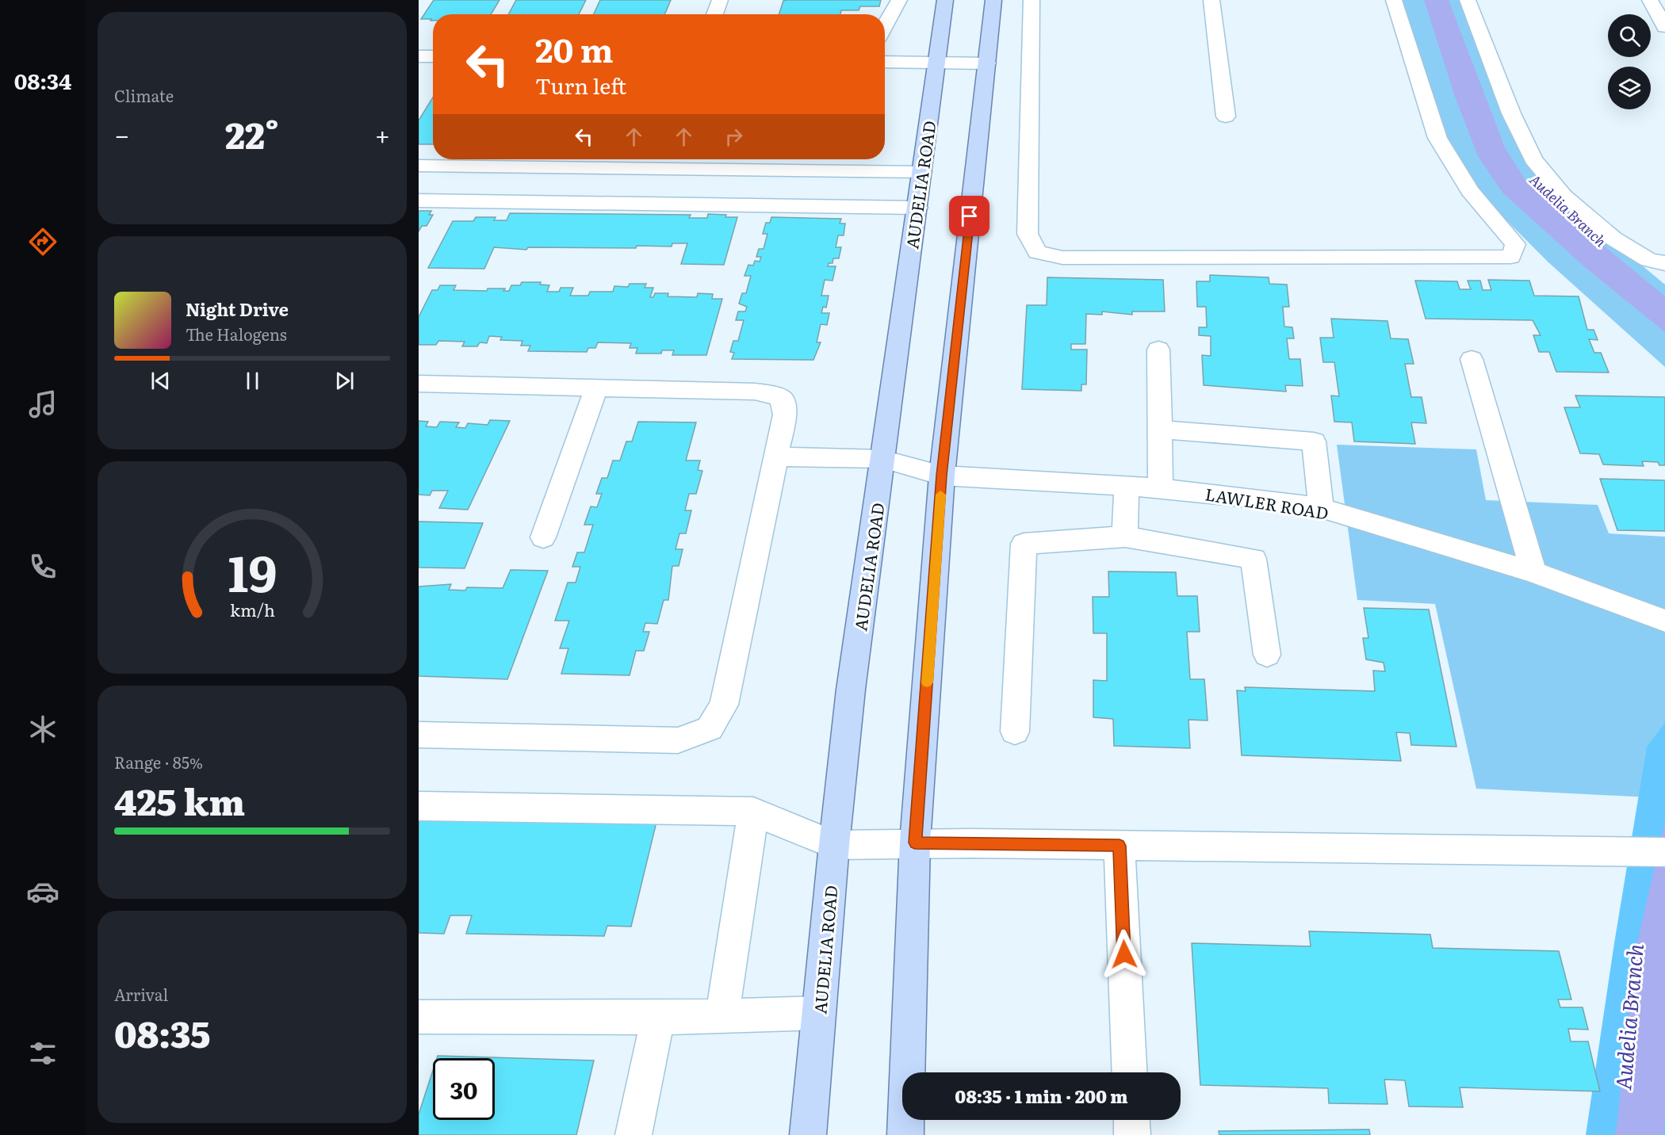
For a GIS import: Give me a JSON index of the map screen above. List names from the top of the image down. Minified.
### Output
{"streets":{"main road":["AUDELIA ROAD"],"street":["LAWLER ROAD"]},"crossings":[["AUDELIA ROAD","LAWLER ROAD"]],"water":["Audelia Branch"],"page":{"tabs":"08:34","tile":["Climate",["Range · 85%","425 km"],["Arrival","08:35"]],"turn":["20 m","Turn left"],"heat":["−","22°","+"],"song":["Night Drive","The Halogens"],"limit":"30","trip":"08:35 · 1 min · 200 m","gauge":["19","km/h"]}}
